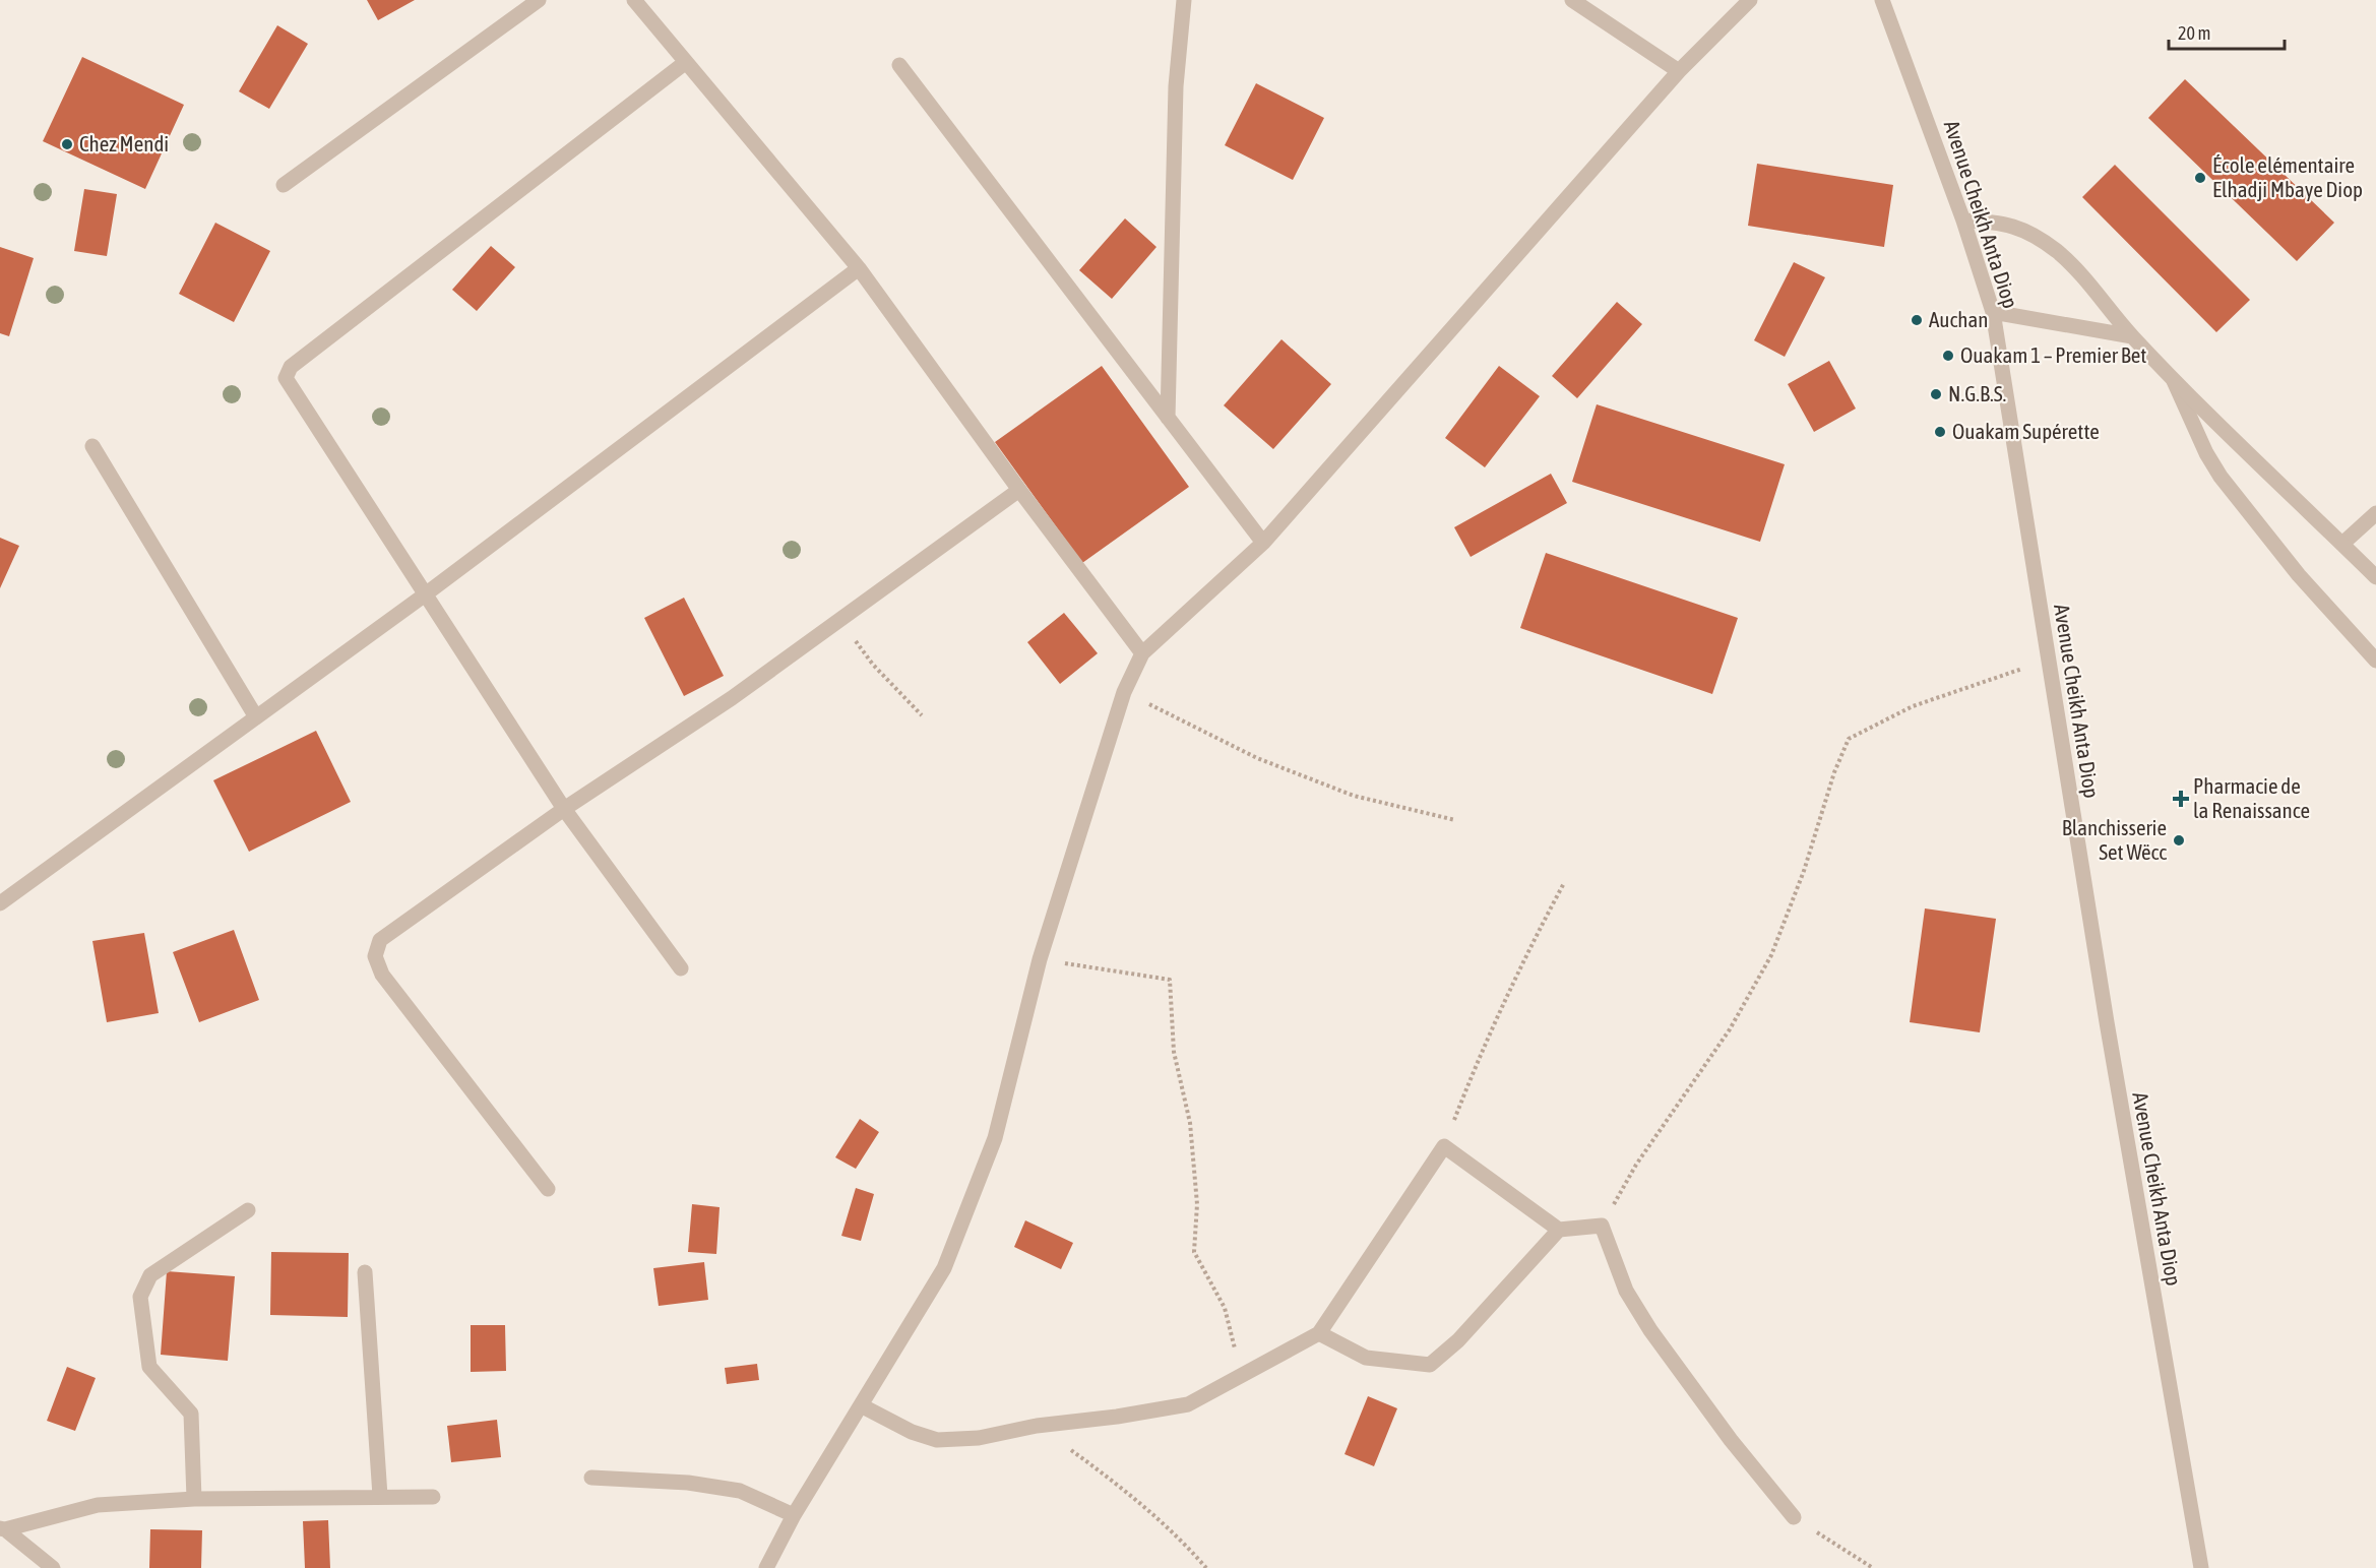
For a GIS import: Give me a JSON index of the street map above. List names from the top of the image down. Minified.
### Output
{"streets":{"street":["Avenue Cheikh Anta Diop"]},"places":{"other":["Chez Mendi","École elémentaire Elhadji Mbaye Diop","Auchan","Ouakam 1 – Premier Bet","N.G.B.S.","Ouakam Supérette","Blanchisserie Set Wëcc"],"health":["Pharmacie de la Renaissance"]},"scale_bar":"20 m"}
